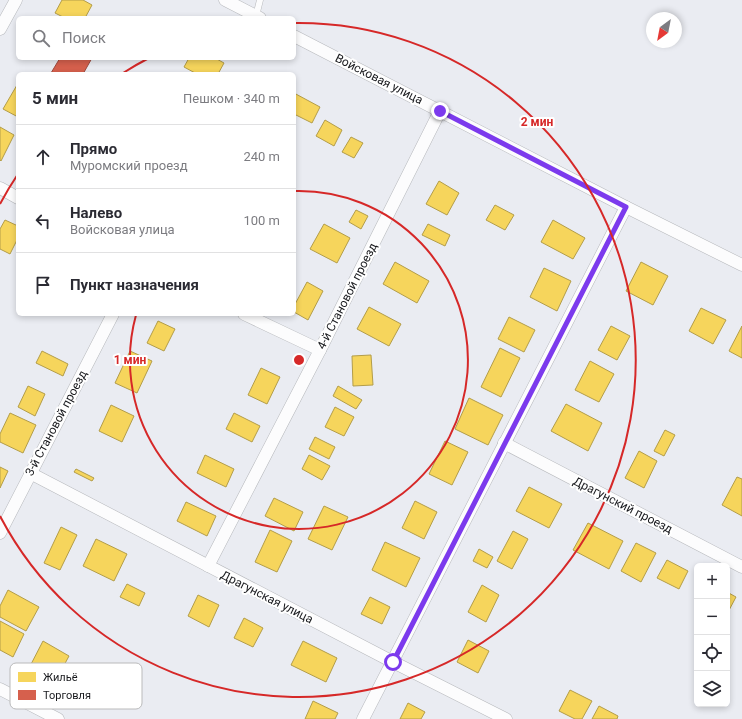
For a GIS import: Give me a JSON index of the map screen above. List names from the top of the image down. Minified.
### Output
{"streets":{"street":["Войсковая улица","4-й Становой проезд","3-й Становой проезд","Драгунский проезд","Драгунская улица"]},"crossings":[["Войсковая улица","4-й Становой проезд"],["4-й Становой проезд","Драгунская улица"],["3-й Становой проезд","Драгунская улица"]],"legend":["Жильё","Торговля"],"north":"bottom left","page":{"search":"Поиск","heading":["5 мин","Пешком · 340 m"],"list":[["Прямо","Муромский проезд","240 m"],["Налево","Войсковая улица","100 m"],"Пункт назначения"],"map_buttons":["+","−"]},"rings":["2 мин","1 мин"]}
